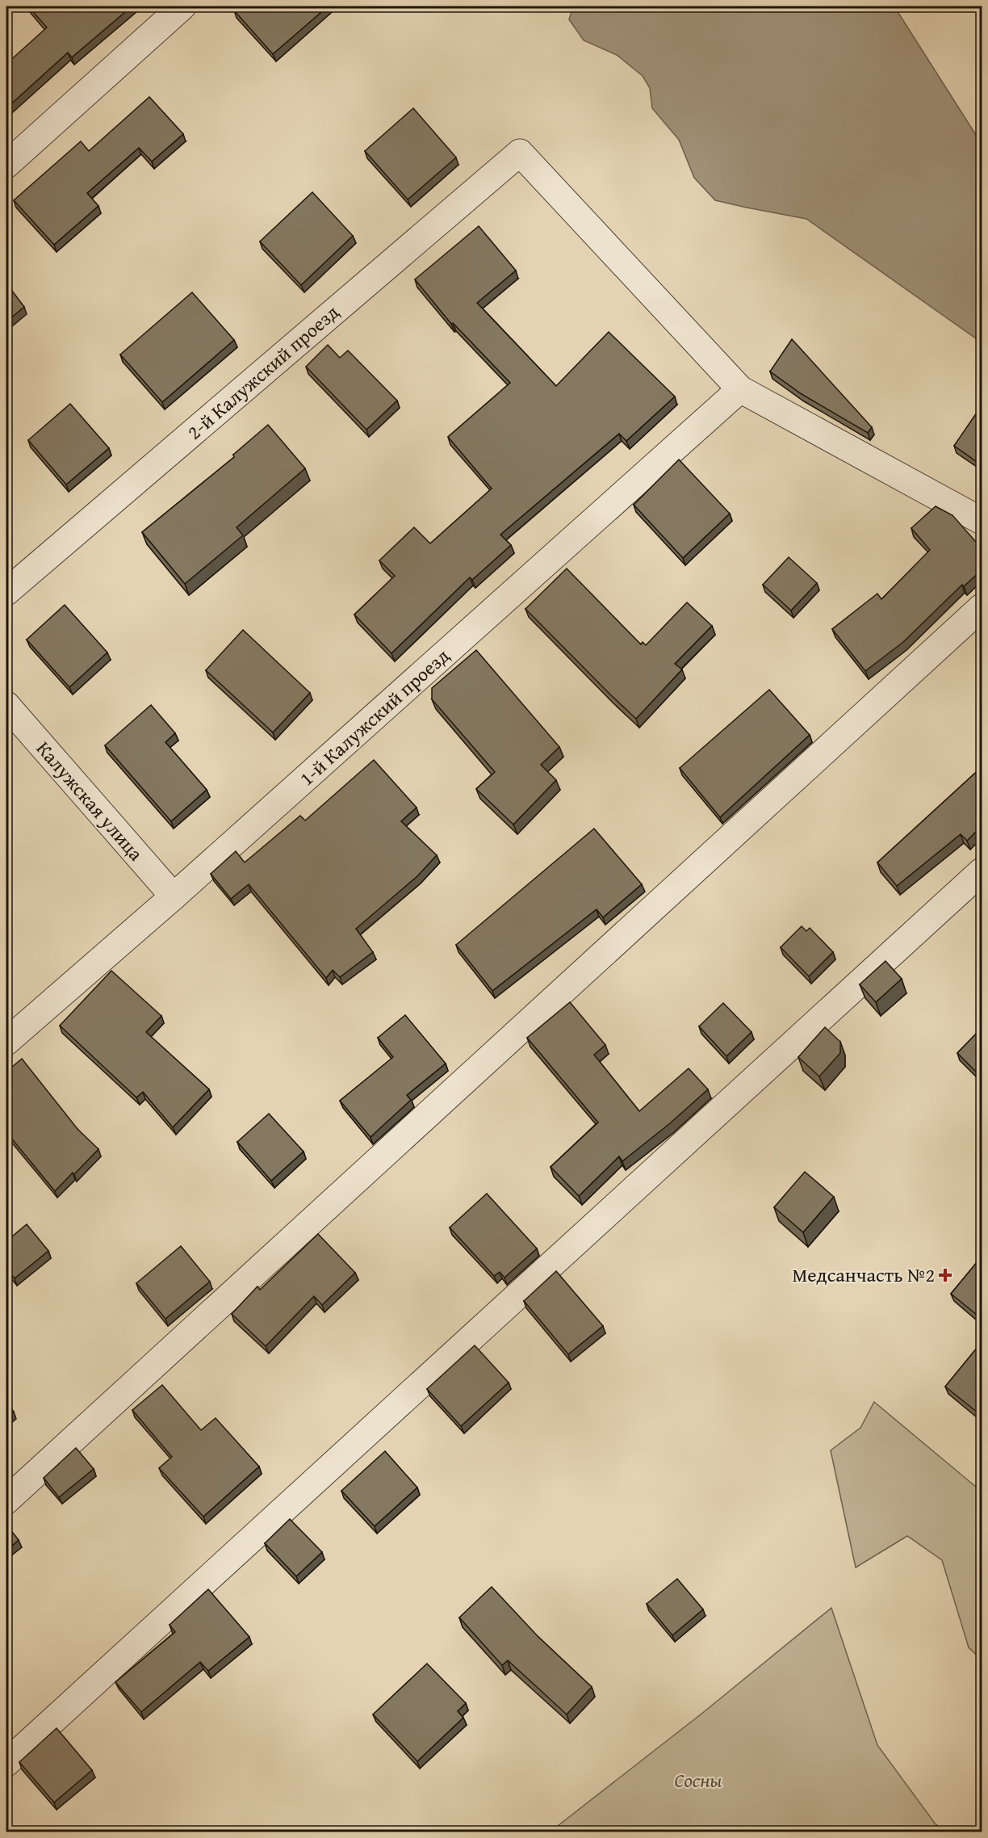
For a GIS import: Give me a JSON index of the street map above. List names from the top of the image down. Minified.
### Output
{"streets":{"street":["2-й Калужский проезд","1-й Калужский проезд","Калужская улица"]},"crossings":[["2-й Калужский проезд","1-й Калужский проезд"],["1-й Калужский проезд","Калужская улица"]],"parks":["Сосны"],"places":{"health":["Медсанчасть №2"]}}
